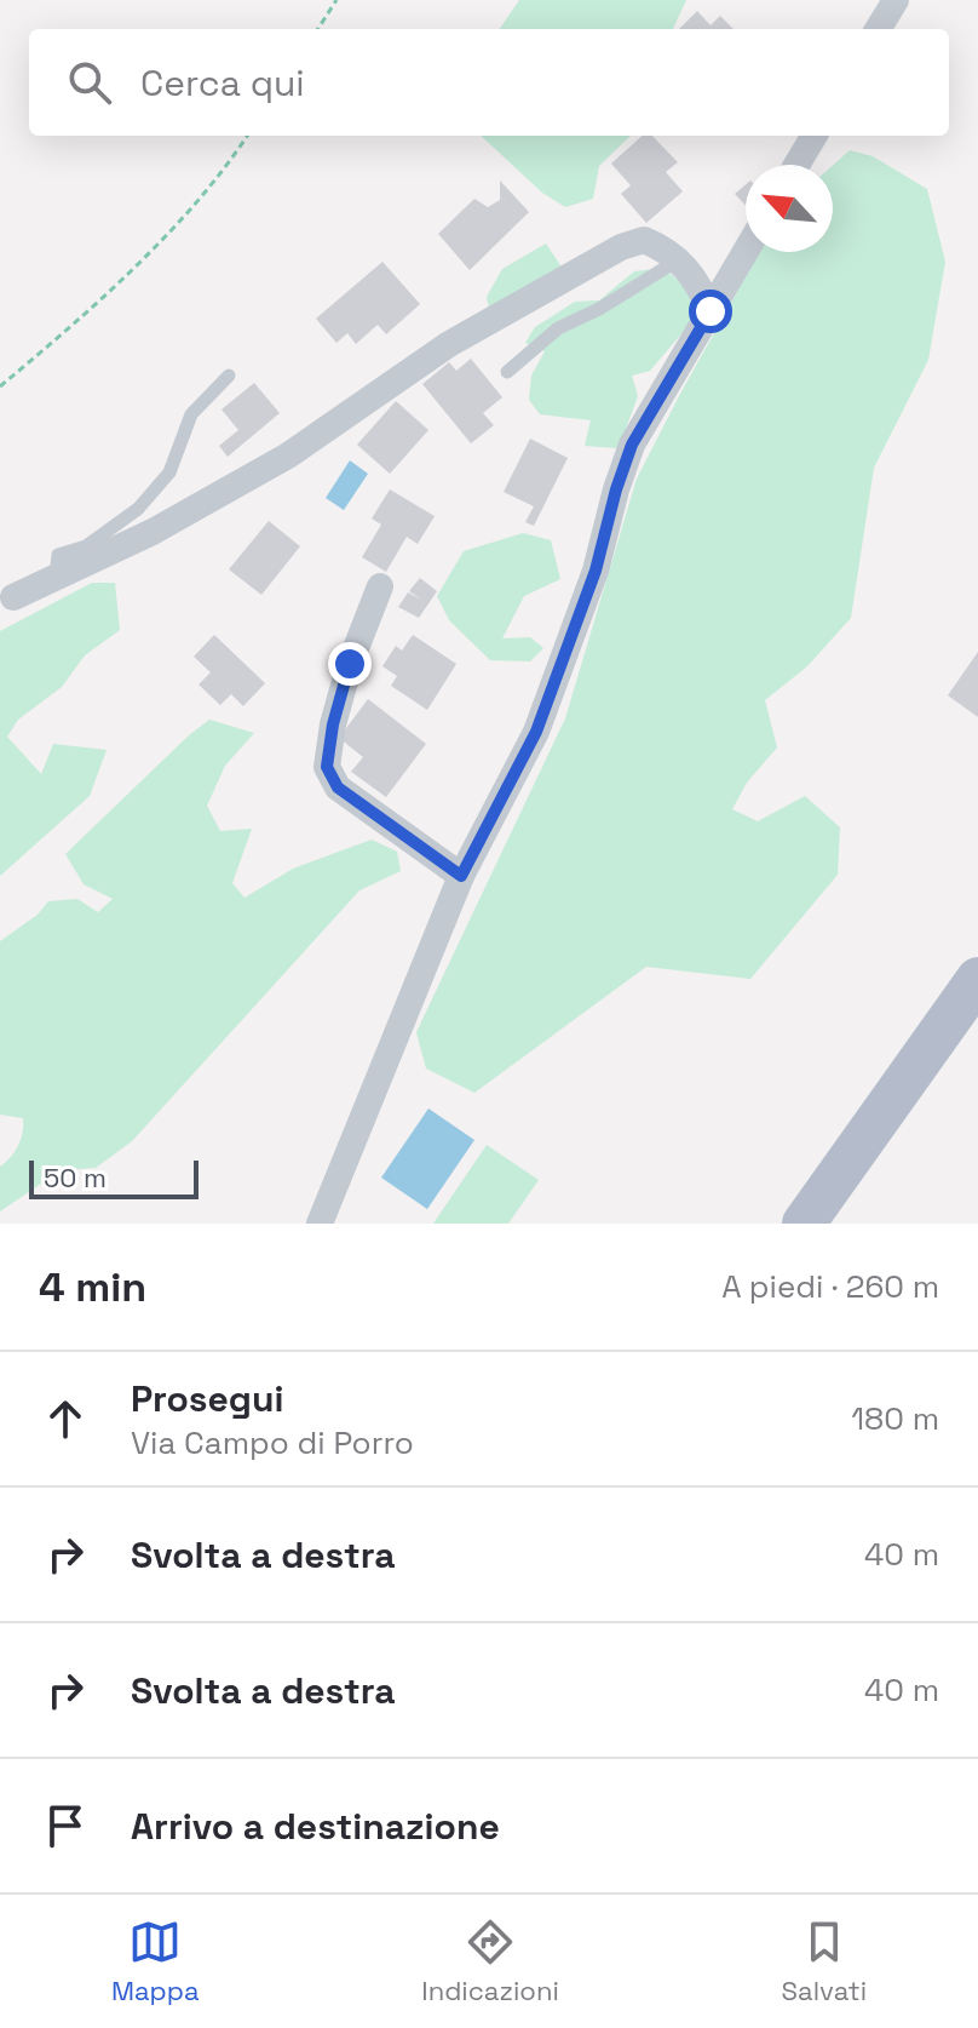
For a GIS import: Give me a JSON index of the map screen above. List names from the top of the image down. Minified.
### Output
{"scale_bar":"50 m","north":"top left","page":{"search":"Cerca qui","scale":"50 m","heading":["4 min","A piedi · 260 m"],"list":[["Prosegui","Via Campo di Porro","180 m"],["Svolta a destra","40 m"],["Svolta a destra","40 m"],"Arrivo a destinazione"],"nav":["Mappa","Indicazioni","Salvati"]}}
